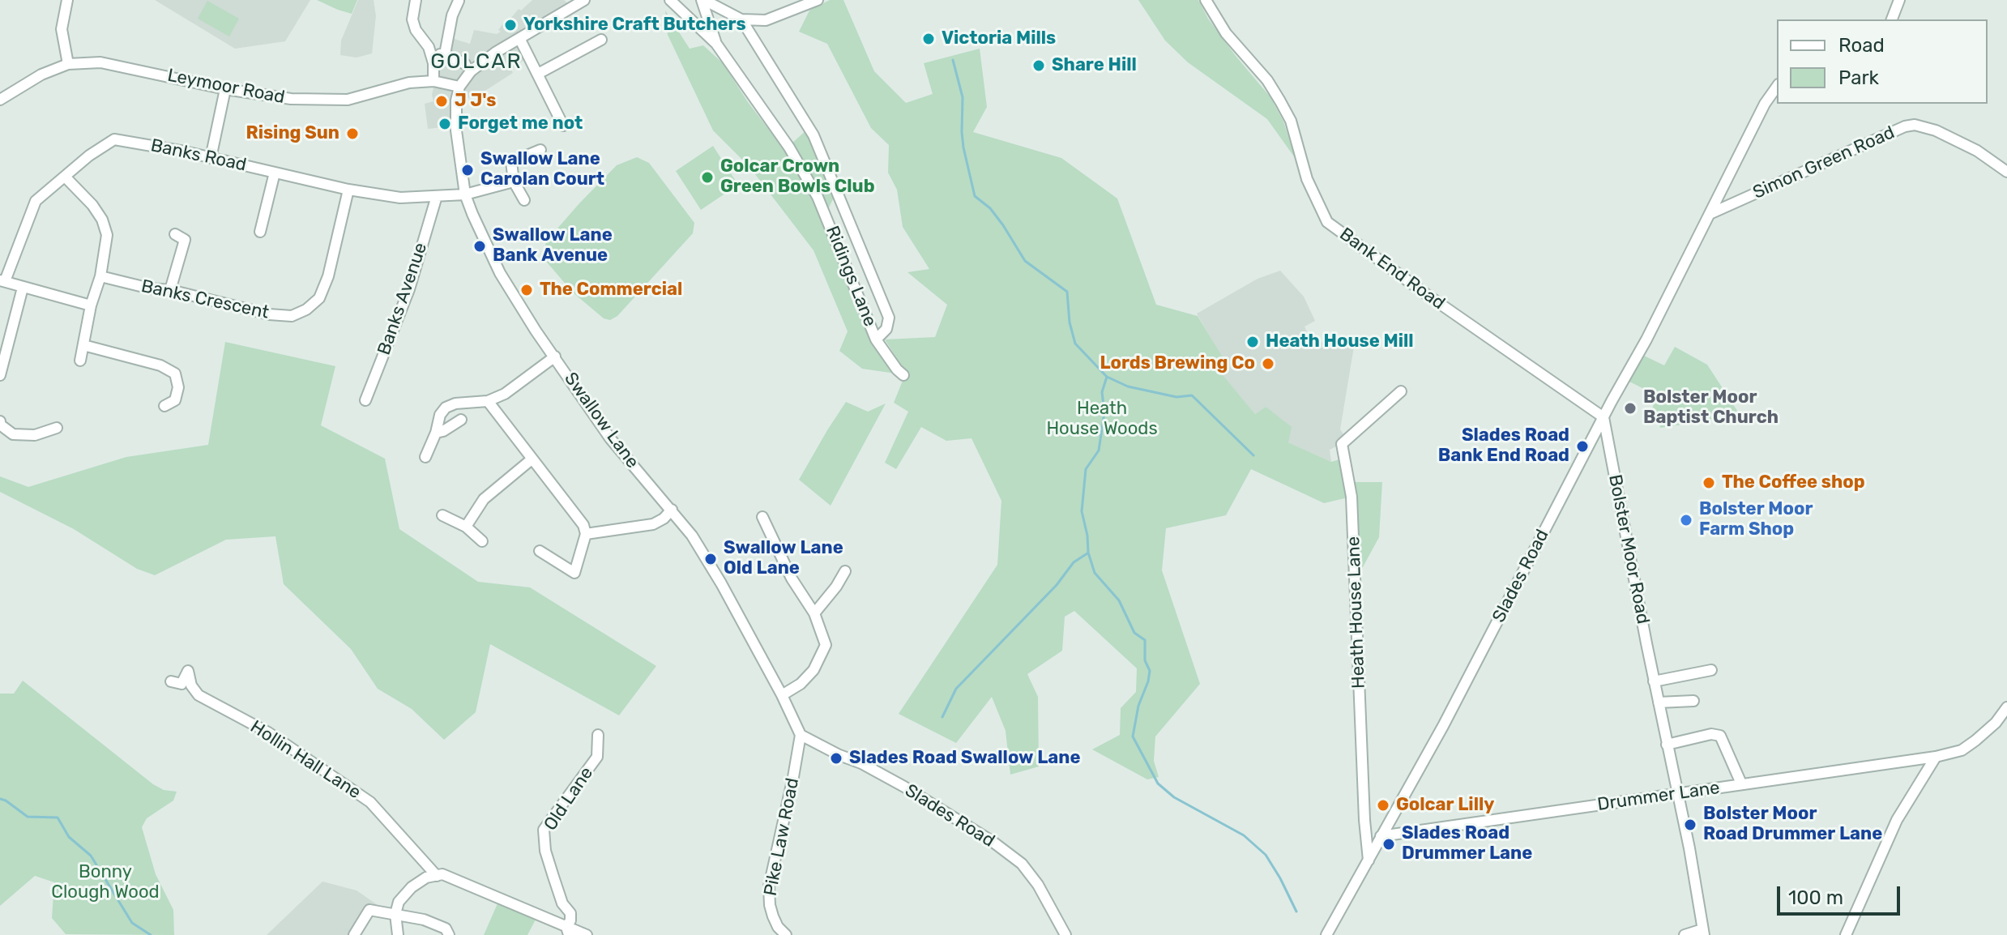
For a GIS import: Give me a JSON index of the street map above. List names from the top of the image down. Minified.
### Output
{"streets":{"street":["Leymoor Road","Banks Road","Simon Green Road","Bank End Road","Ridings Lane","Banks Avenue","Banks Crescent","Swallow Lane","Bolster Moor Road","Slades Road","Heath House Lane","Hollin Hall Lane","Drummer Lane","Old Lane","Pike Law Road"]},"crossings":[["Leymoor Road","Swallow Lane"],["Banks Road","Banks Avenue"],["Banks Road","Banks Crescent"],["Banks Road","Swallow Lane"],["Simon Green Road","Slades Road"],["Bank End Road","Bolster Moor Road"],["Bank End Road","Slades Road"],["Swallow Lane","Slades Road"],["Swallow Lane","Pike Law Road"],["Bolster Moor Road","Slades Road"],["Bolster Moor Road","Drummer Lane"],["Slades Road","Heath House Lane"],["Slades Road","Drummer Lane"],["Slades Road","Pike Law Road"]],"districts":["GOLCAR"],"parks":["Heath House Woods","Bonny Clough Wood"],"places":["Yorkshire Craft Butchers","Victoria Mills","Share Hill","J J's","Forget me not","Rising Sun","Swallow Lane Carolan Court","Golcar Crown Green Bowls Club","Swallow Lane Bank Avenue","The Commercial","Heath House Mill","Lords Brewing Co","Bolster Moor Baptist Church","Slades Road Bank End Road","The Coffee shop","Bolster Moor Farm Shop","Swallow Lane Old Lane","Slades Road Swallow Lane","Golcar Lilly","Bolster Moor Road Drummer Lane","Slades Road Drummer Lane"],"legend":["Road","Park"],"scale_bar":"100 m"}
